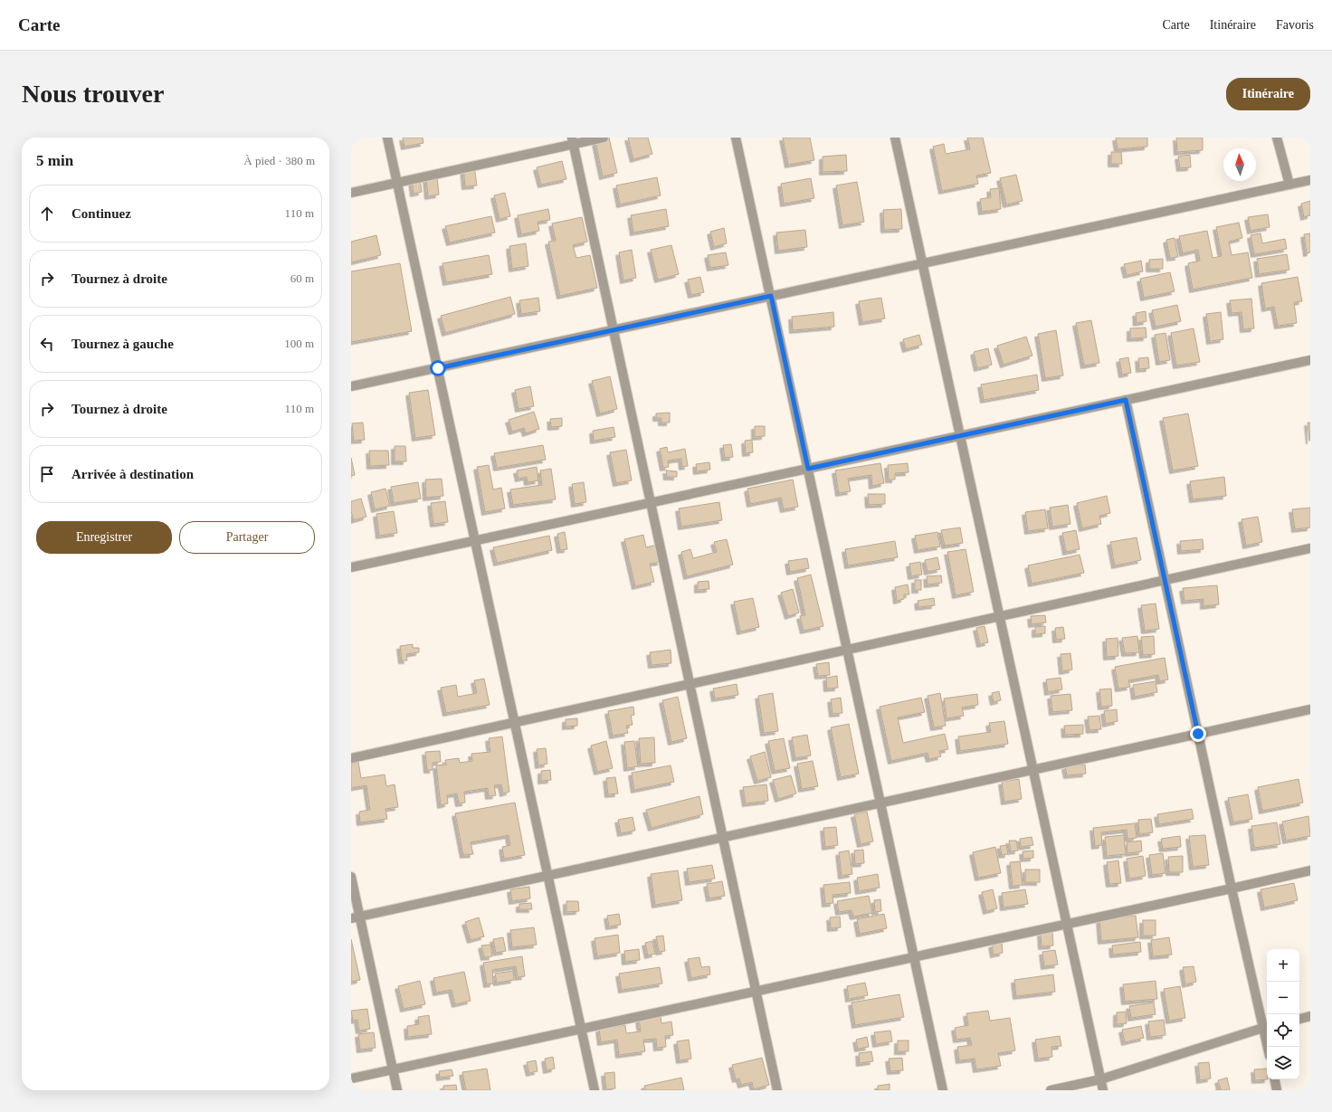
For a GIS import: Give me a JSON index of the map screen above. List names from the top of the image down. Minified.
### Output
{"north":"top","page":{"header":"Carte","nav":["Carte","Itinéraire","Favoris"],"buttons":["Itinéraire",["Enregistrer","Partager"]],"title":"Nous trouver","heading":["5 min","À pied · 380 m"],"list":[["Continuez","110 m"],["Tournez à droite","60 m"],["Tournez à gauche","100 m"],["Tournez à droite","110 m"],"Arrivée à destination"],"map_buttons":["+","−"]}}
